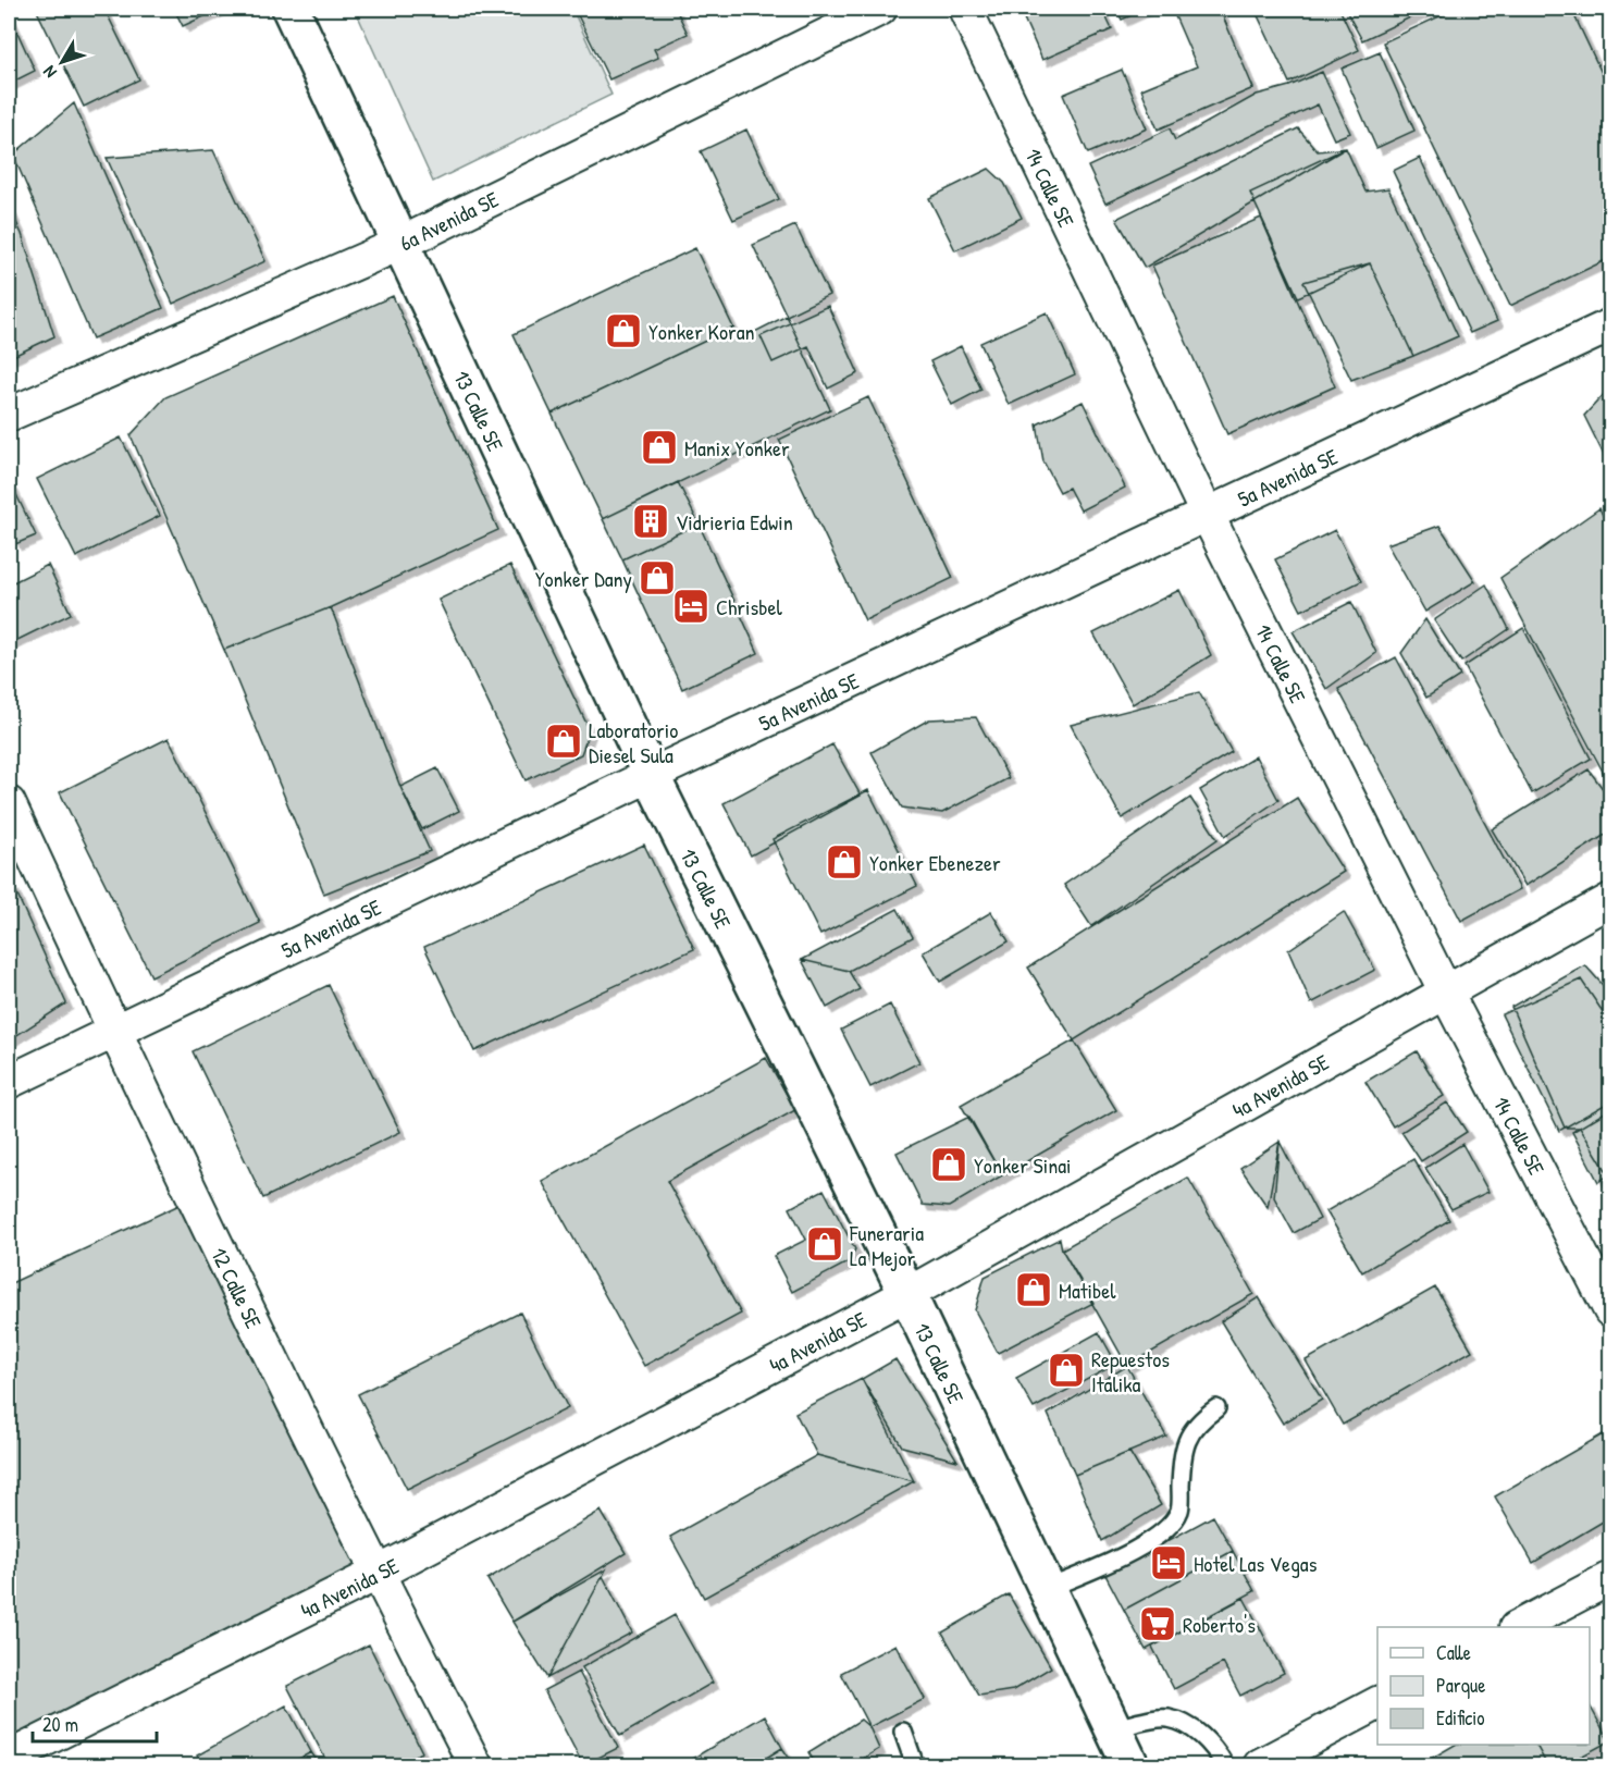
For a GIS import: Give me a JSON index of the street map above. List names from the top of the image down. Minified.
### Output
{"streets":{"street":["14 Calle SE","6a Avenida SE","13 Calle SE","5a Avenida SE","4a Avenida SE","12 Calle SE"]},"crossings":[["14 Calle SE","5a Avenida SE"],["14 Calle SE","4a Avenida SE"],["6a Avenida SE","13 Calle SE"],["13 Calle SE","5a Avenida SE"],["13 Calle SE","4a Avenida SE"],["5a Avenida SE","12 Calle SE"],["4a Avenida SE","12 Calle SE"]],"places":{"shop":["Yonker Koran","Manix Yonker","Yonker Dany","Laboratorio Diesel Sula","Yonker Ebenezer","Yonker Sinai","Funeraria La Mejor","Matibel","Repuestos Italika"],"building":["Vidrieria Edwin"],"hotel":["Chrisbel","Hotel Las Vegas"],"supermarket":["Roberto's"]},"legend":["Calle","Parque","Edificio"],"scale_bar":"20 m","north":"bottom left"}
